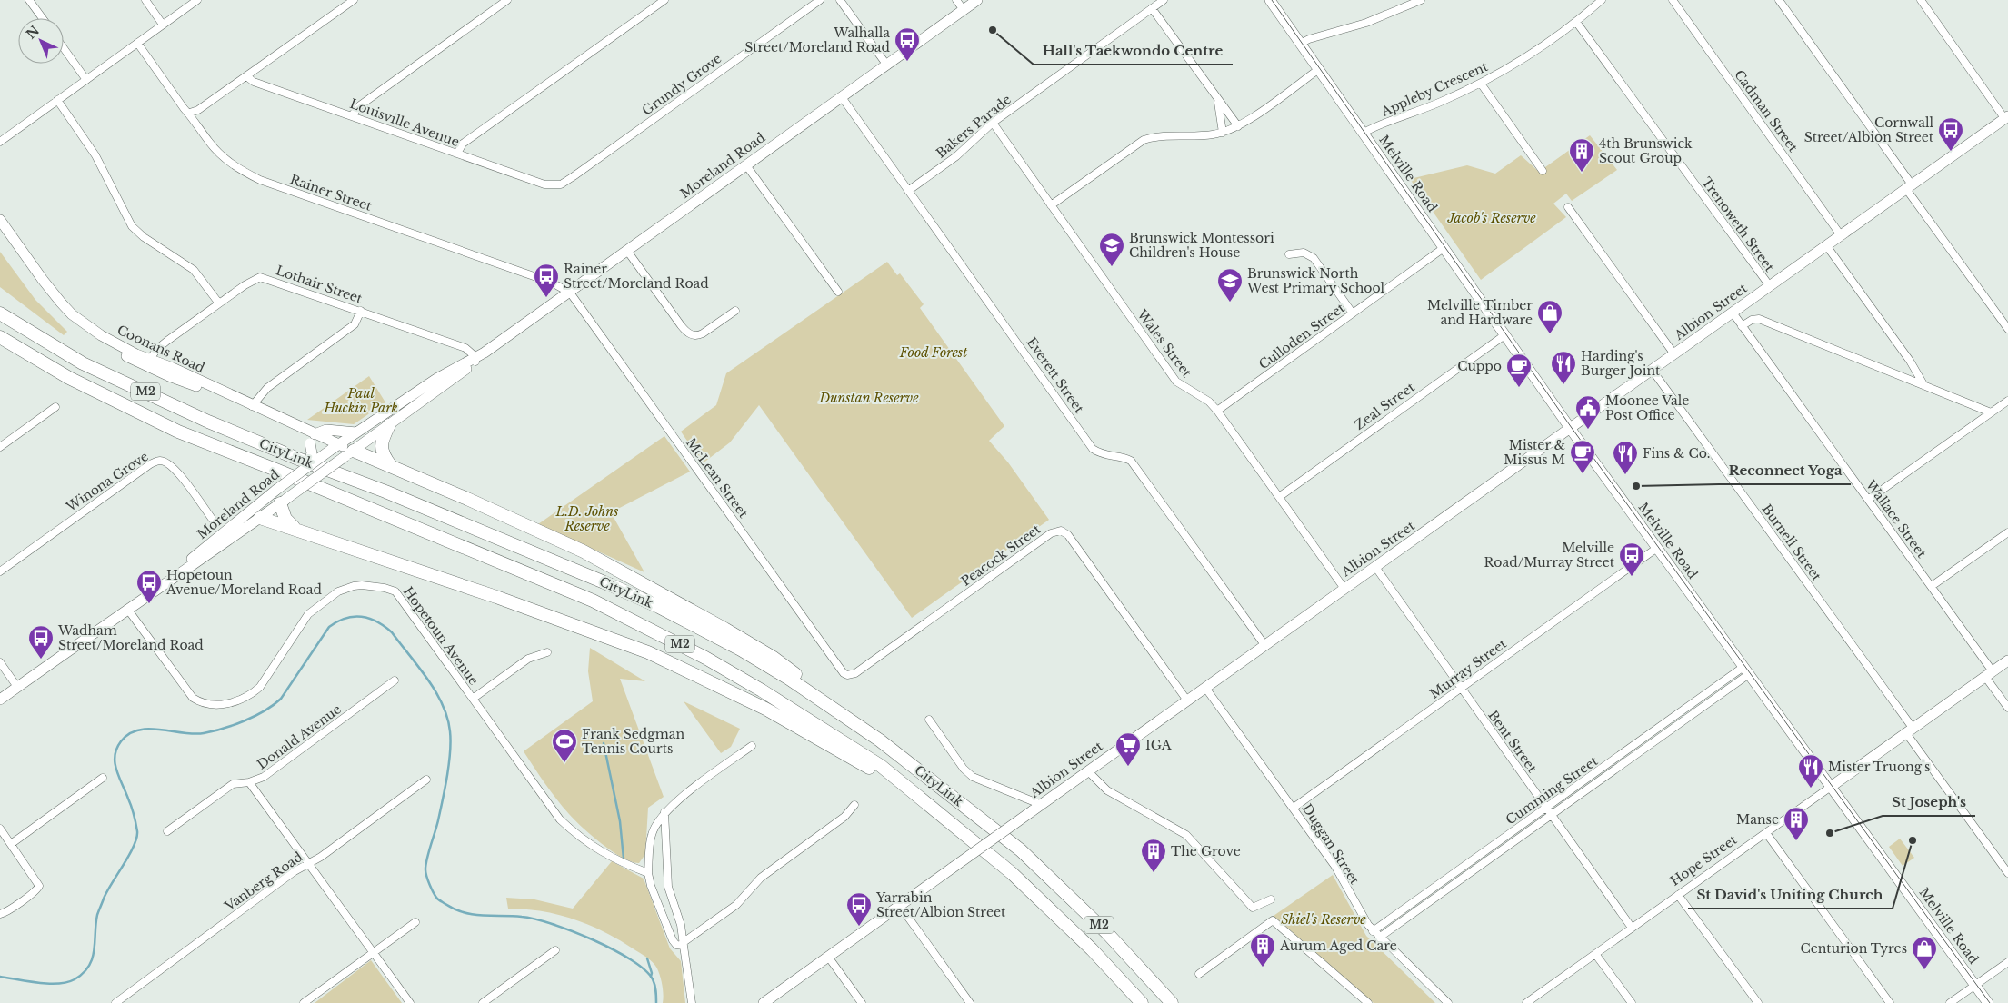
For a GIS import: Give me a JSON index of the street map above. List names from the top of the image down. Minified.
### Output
{"streets":{"highway":["M2","CityLink"],"main road":["Moreland Road","Melville Road","Albion Street","Coonans Road","Hope Street"],"street":["Grundy Grove","Appleby Crescent","Cadman Street","Louisville Avenue","Bakers Parade","Rainer Street","Trenoweth Street","Lothair Street","Culloden Street","Wales Street","Everett Street","Zeal Street","McLean Street","Winona Grove","Wallace Street","Burnell Street","Peacock Street","Hopetoun Avenue","Murray Street","Donald Avenue","Bent Street","Cumming Street","Duggan Street","Vanberg Road"]},"crossings":[["Grundy Grove","Louisville Avenue"],["Appleby Crescent","Melville Road"],["Appleby Crescent","Trenoweth Street"],["Cadman Street","Albion Street"],["Bakers Parade","Wales Street"],["Bakers Parade","Everett Street"],["Moreland Road","Rainer Street"],["Moreland Road","Lothair Street"],["Moreland Road","Everett Street"],["Moreland Road","McLean Street"],["Moreland Road","Hopetoun Avenue"],["Melville Road","Albion Street"],["Melville Road","Culloden Street"],["Melville Road","Zeal Street"],["Melville Road","Murray Street"],["Melville Road","Cumming Street"],["Melville Road","Hope Street"],["Rainer Street","McLean Street"],["Trenoweth Street","Albion Street"],["Lothair Street","Coonans Road"],["Albion Street","Wales Street"],["Albion Street","Everett Street"],["Albion Street","Wallace Street"],["Albion Street","Burnell Street"],["Albion Street","Peacock Street"],["Albion Street","Bent Street"],["Albion Street","Duggan Street"],["Culloden Street","Wales Street"],["Wales Street","Zeal Street"],["McLean Street","Peacock Street"],["Wallace Street","Hope Street"],["Burnell Street","Hope Street"],["Murray Street","Bent Street"],["Murray Street","Duggan Street"],["Bent Street","Cumming Street"],["Bent Street","Hope Street"],["Cumming Street","Duggan Street"]],"parks":["Jacob's Reserve","Food Forest","Paul Huckin Park","Dunstan Reserve","L.D. Johns Reserve","Shiel's Reserve"],"places":{"other":["Hall's Taekwondo Centre","Reconnect Yoga","St Joseph's","St David's Uniting Church"],"bus stop":["Walhalla Street/Moreland Road","Cornwall Street/Albion Street","Rainer Street/Moreland Road","Melville Road/Murray Street","Hopetoun Avenue/Moreland Road","Wadham Street/Moreland Road","Yarrabin Street/Albion Street"],"building":["4th Brunswick Scout Group","Manse","The Grove","Aurum Aged Care"],"school or university":["Brunswick Montessori Children's House","Brunswick North West Primary School"],"shop":["Melville Timber and Hardware","Centurion Tyres"],"restaurant":["Harding's Burger Joint","Fins & Co.","Mister Truong's"],"cafe":["Cuppo","Mister & Missus M"],"public building":["Moonee Vale Post Office"],"sports":["Frank Sedgman Tennis Courts"],"supermarket":["IGA"]},"north":"top left"}
